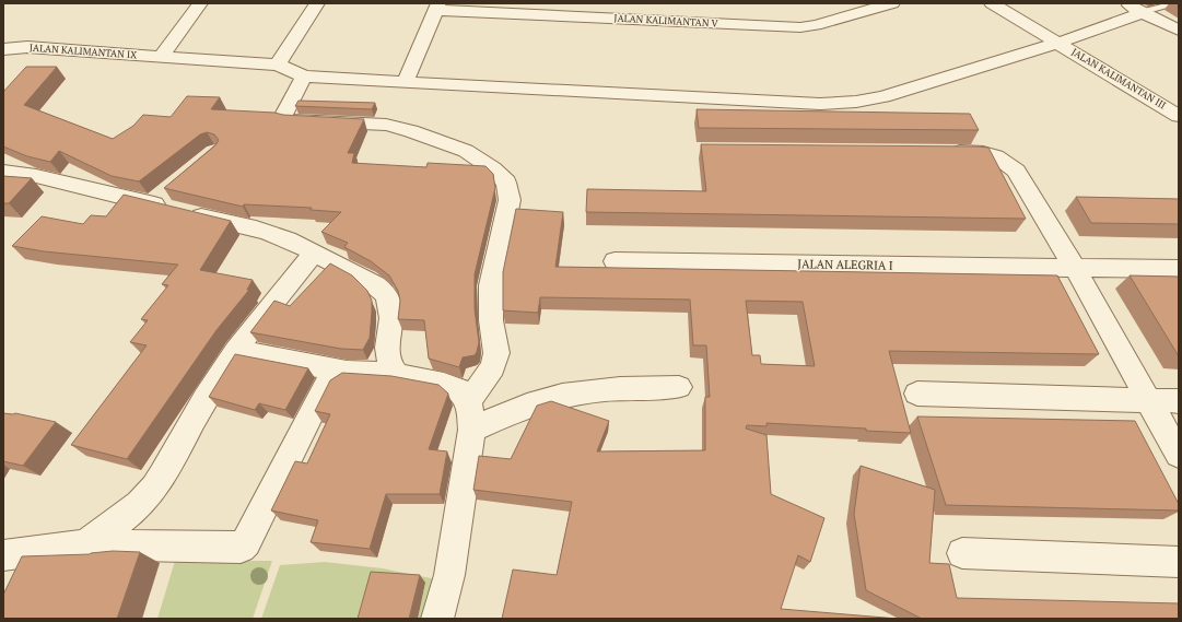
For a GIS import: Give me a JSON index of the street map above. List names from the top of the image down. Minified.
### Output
{"streets":{"street":["JALAN KALIMANTAN V","JALAN KALIMANTAN IX","JALAN KALIMANTAN III","JALAN ALEGRIA I"]}}
